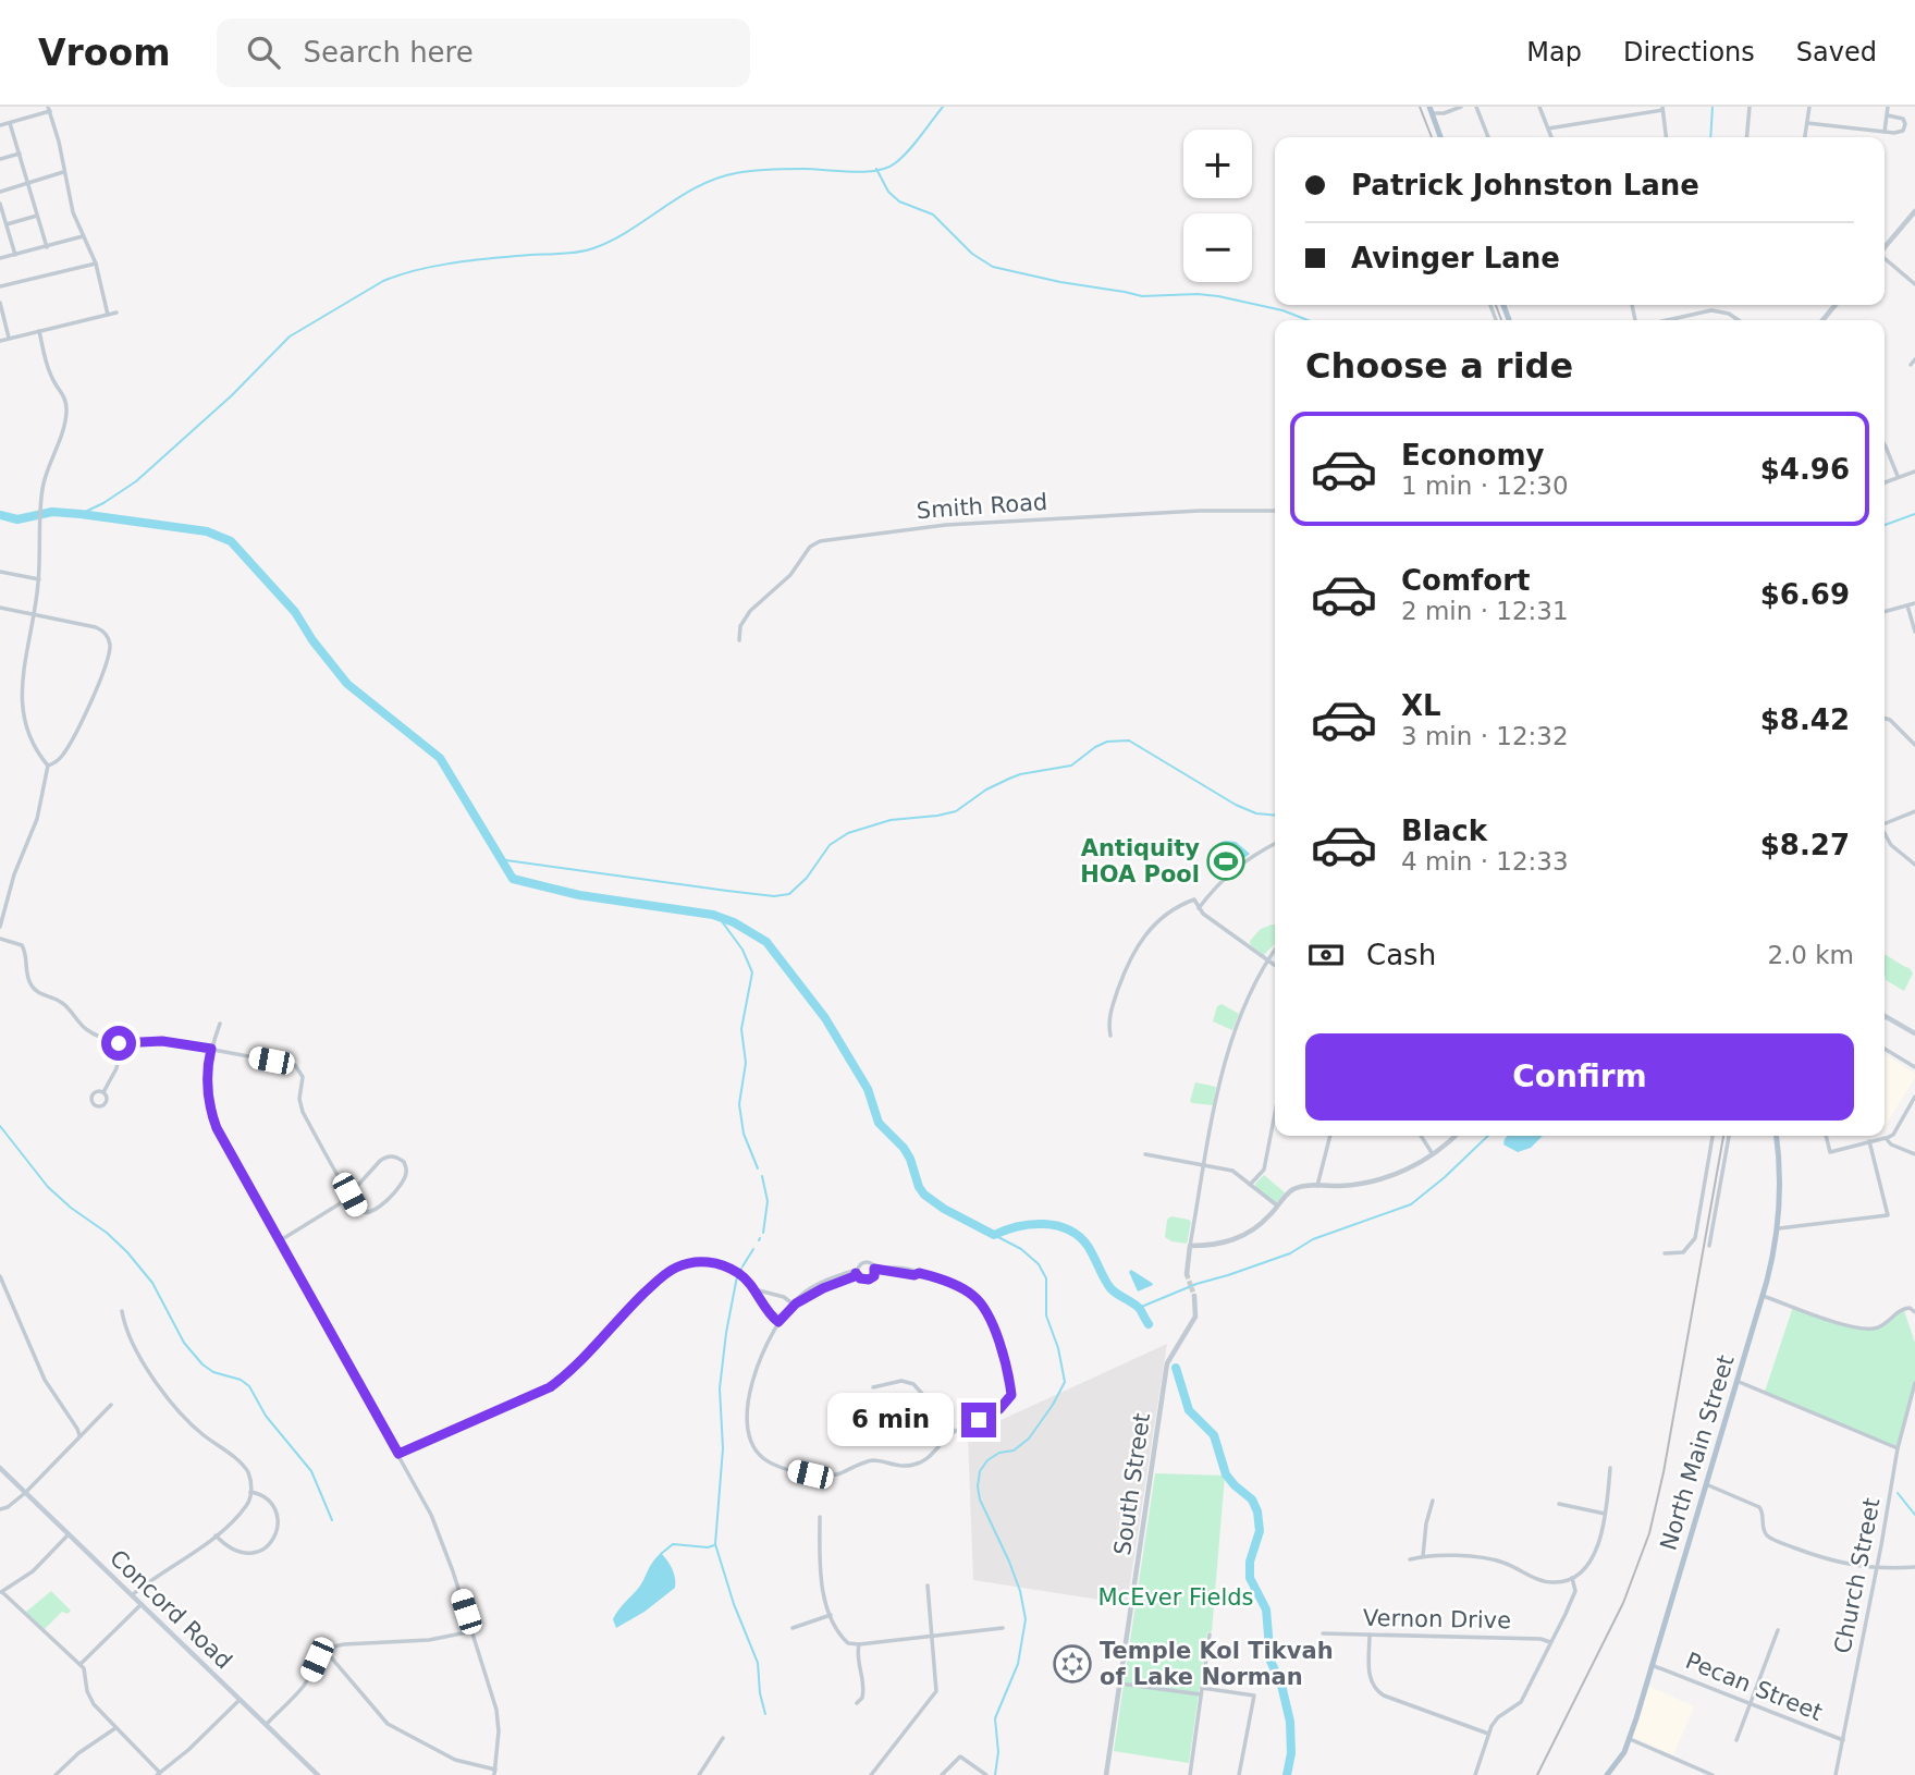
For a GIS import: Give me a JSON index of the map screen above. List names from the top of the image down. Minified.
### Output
{"streets":{"main road":["North Main Street","Concord Road"],"street":["Smith Road","South Street","Church Street","Vernon Drive","Pecan Street"]},"crossings":[["North Main Street","Pecan Street"],["Church Street","Pecan Street"]],"parks":["McEver Fields"],"places":{"sports":["Antiquity HOA Pool"],"synagogue":["Temple Kol Tikvah of Lake Norman"]},"page":{"header":"Vroom","search":"Search here","nav":["Map","Directions","Saved"],"map_buttons":["+","−"],"banner":["Patrick Johnston Lane","Avinger Lane"],"heading":"Choose a ride","list":[{"name":"Economy","note":"1 min · 12:30","value":"$4.96"},{"name":"Comfort","note":"2 min · 12:31","value":"$6.69"},{"name":"XL","note":"3 min · 12:32","value":"$8.42"},{"name":"Black","note":"4 min · 12:33","value":"$8.27"}],"pay":["Cash","2.0 km"],"buttons":"Confirm","bubble":"6 min"}}
